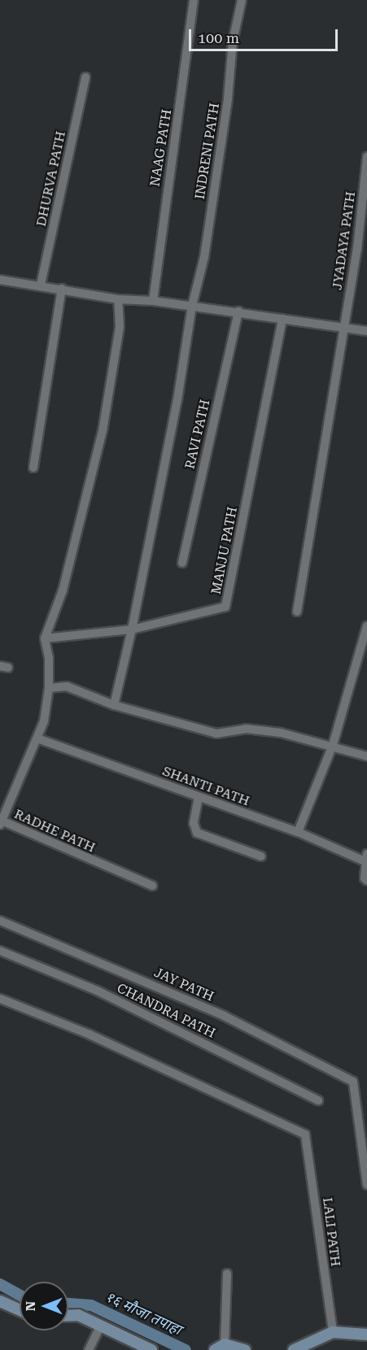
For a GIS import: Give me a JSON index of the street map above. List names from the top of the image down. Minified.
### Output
{"streets":{"street":["NAAG PATH","INDRENI PATH","DHURVA PATH","JYADAYA PATH","RAVI PATH","MANJU PATH","SHANTI PATH","RADHE PATH","JAY PATH","CHANDRA PATH","LALI PATH"]},"crossings":[["INDRENI PATH","MANJU PATH"]],"water":["१६ मौजा तपाहा"],"scale_bar":"100 m","north":"left"}
